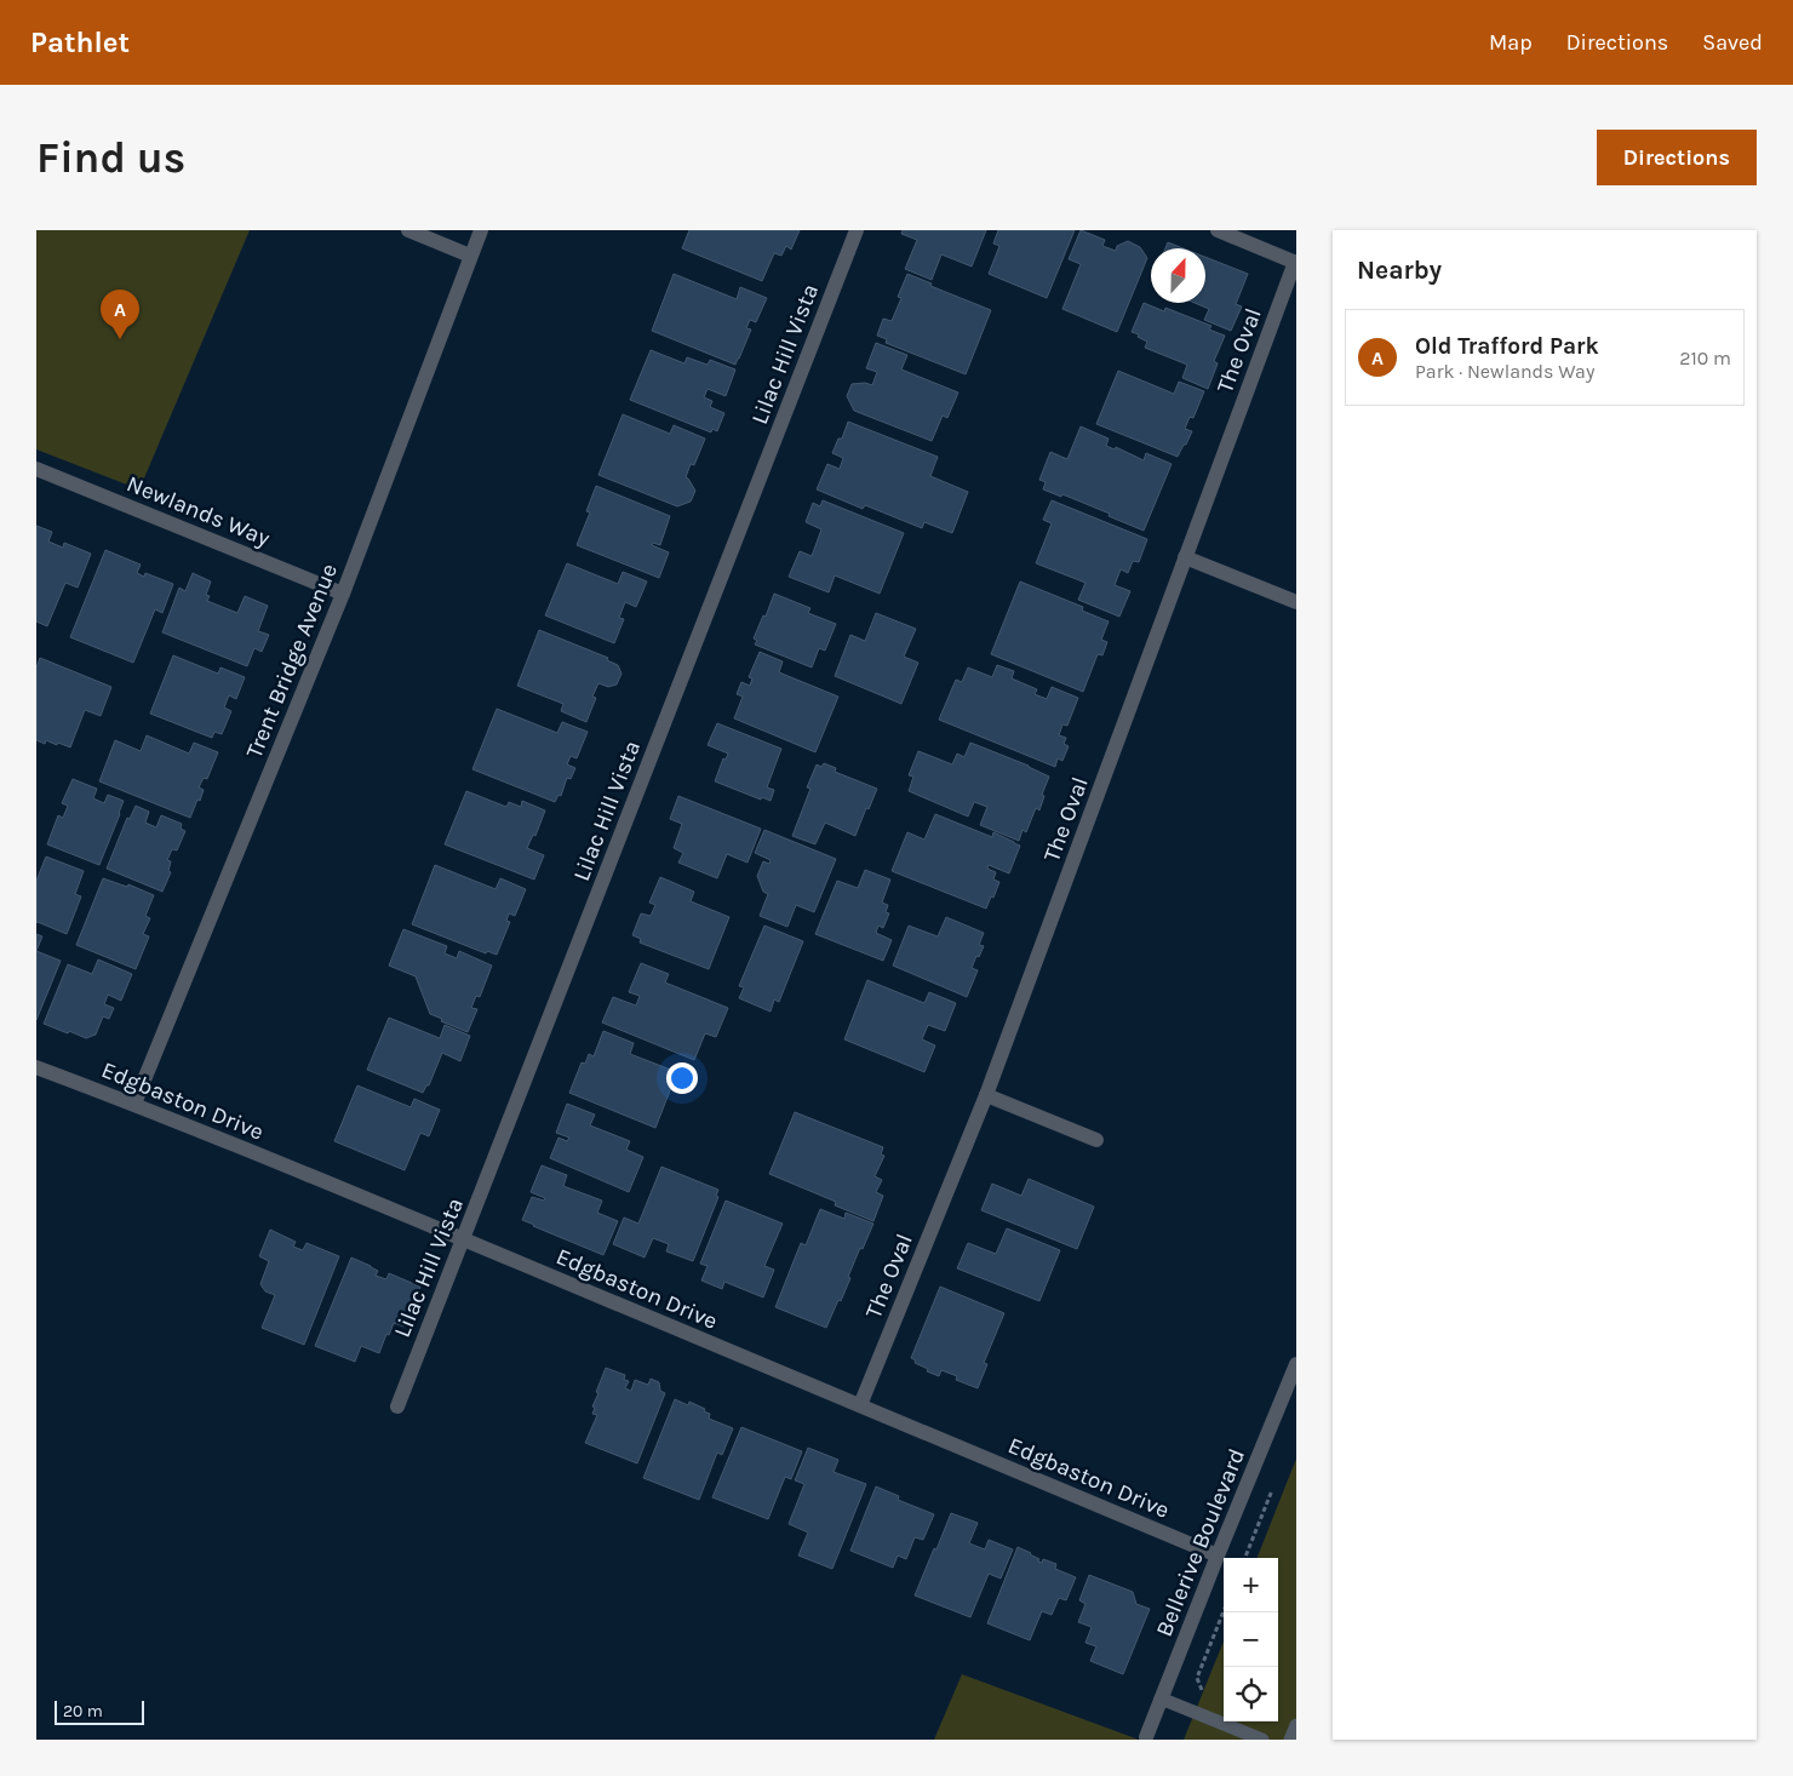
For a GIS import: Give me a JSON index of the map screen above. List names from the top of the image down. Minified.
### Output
{"streets":{"street":["The Oval","Lilac Hill Vista","Newlands Way","Trent Bridge Avenue","Edgbaston Drive","Bellerive Boulevard"]},"crossings":[["The Oval","Edgbaston Drive"],["Lilac Hill Vista","Edgbaston Drive"],["Newlands Way","Trent Bridge Avenue"],["Trent Bridge Avenue","Edgbaston Drive"],["Edgbaston Drive","Bellerive Boulevard"]],"scale_bar":"20 m","north":"top","page":{"header":"Pathlet","nav":["Map","Directions","Saved"],"buttons":"Directions","title":"Find us","heading":"Nearby","pins":"A","list":[{"mark":"A","name":"Old Trafford Park","note":"Park · Newlands Way","value":"210 m"}],"map_buttons":["+","−"],"scale":"20 m"}}
